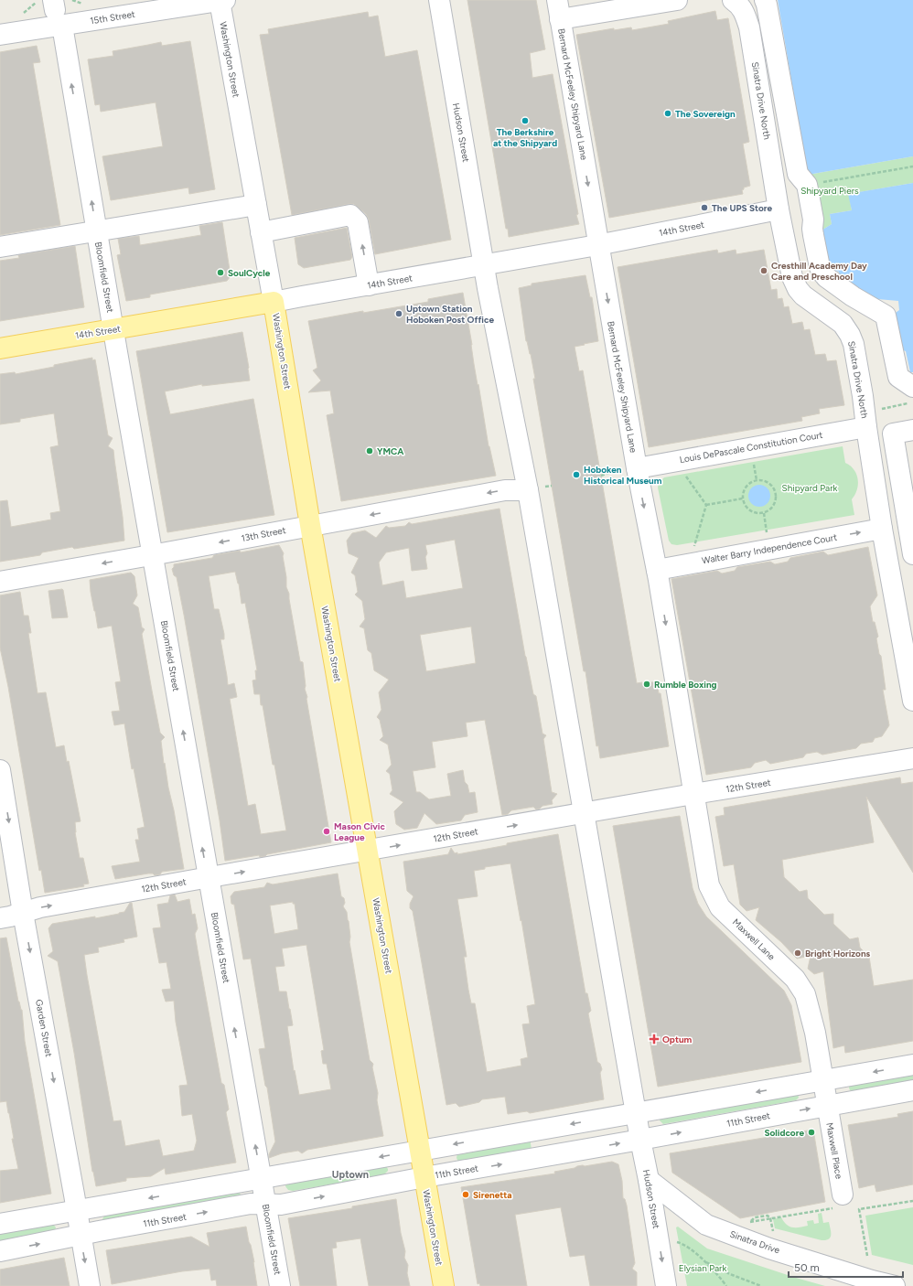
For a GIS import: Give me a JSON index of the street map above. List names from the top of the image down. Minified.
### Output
{"streets":{"main road":["Washington Street","14th Street"],"street":["15th Street","Bernard McFeeley Shipyard Lane","Sinatra Drive North","Hudson Street","Bloomfield Street","Louis DePascale Constitution Court","13th Street","Walter Barry Independence Court","12th Street","Maxwell Lane","Garden Street","11th Street","Maxwell Place","Sinatra Drive"]},"crossings":[["15th Street","Washington Street"],["15th Street","Bloomfield Street"],["Washington Street","14th Street"],["Washington Street","13th Street"],["Washington Street","12th Street"],["Washington Street","11th Street"],["Bernard McFeeley Shipyard Lane","14th Street"],["Bernard McFeeley Shipyard Lane","Louis DePascale Constitution Court"],["Bernard McFeeley Shipyard Lane","Walter Barry Independence Court"],["Bernard McFeeley Shipyard Lane","12th Street"],["Bernard McFeeley Shipyard Lane","Maxwell Lane"],["Sinatra Drive North","14th Street"],["Sinatra Drive North","Louis DePascale Constitution Court"],["Sinatra Drive North","Walter Barry Independence Court"],["Hudson Street","14th Street"],["Hudson Street","13th Street"],["Hudson Street","12th Street"],["Hudson Street","11th Street"],["Hudson Street","Sinatra Drive"],["14th Street","Bloomfield Street"],["Bloomfield Street","13th Street"],["Bloomfield Street","12th Street"],["Bloomfield Street","11th Street"],["12th Street","Maxwell Lane"],["12th Street","Garden Street"],["Maxwell Lane","11th Street"],["Maxwell Lane","Maxwell Place"],["Garden Street","11th Street"],["11th Street","Maxwell Place"]],"one_way":["Bernard McFeeley Shipyard Lane","Bloomfield Street","13th Street","Walter Barry Independence Court","12th Street","Garden Street"],"districts":["Uptown"],"parks":["Shipyard Piers","Shipyard Park","Elysian Park"],"places":{"other":["The Sovereign","The Berkshire at the Shipyard","The UPS Store","Cresthill Academy Day Care and Preschool","SoulCycle","Uptown Station Hoboken Post Office","YMCA","Hoboken Historical Museum","Rumble Boxing","Mason Civic League","Bright Horizons","Solidcore","Sirenetta"],"health":["Optum"]},"scale_bar":"50 m"}
